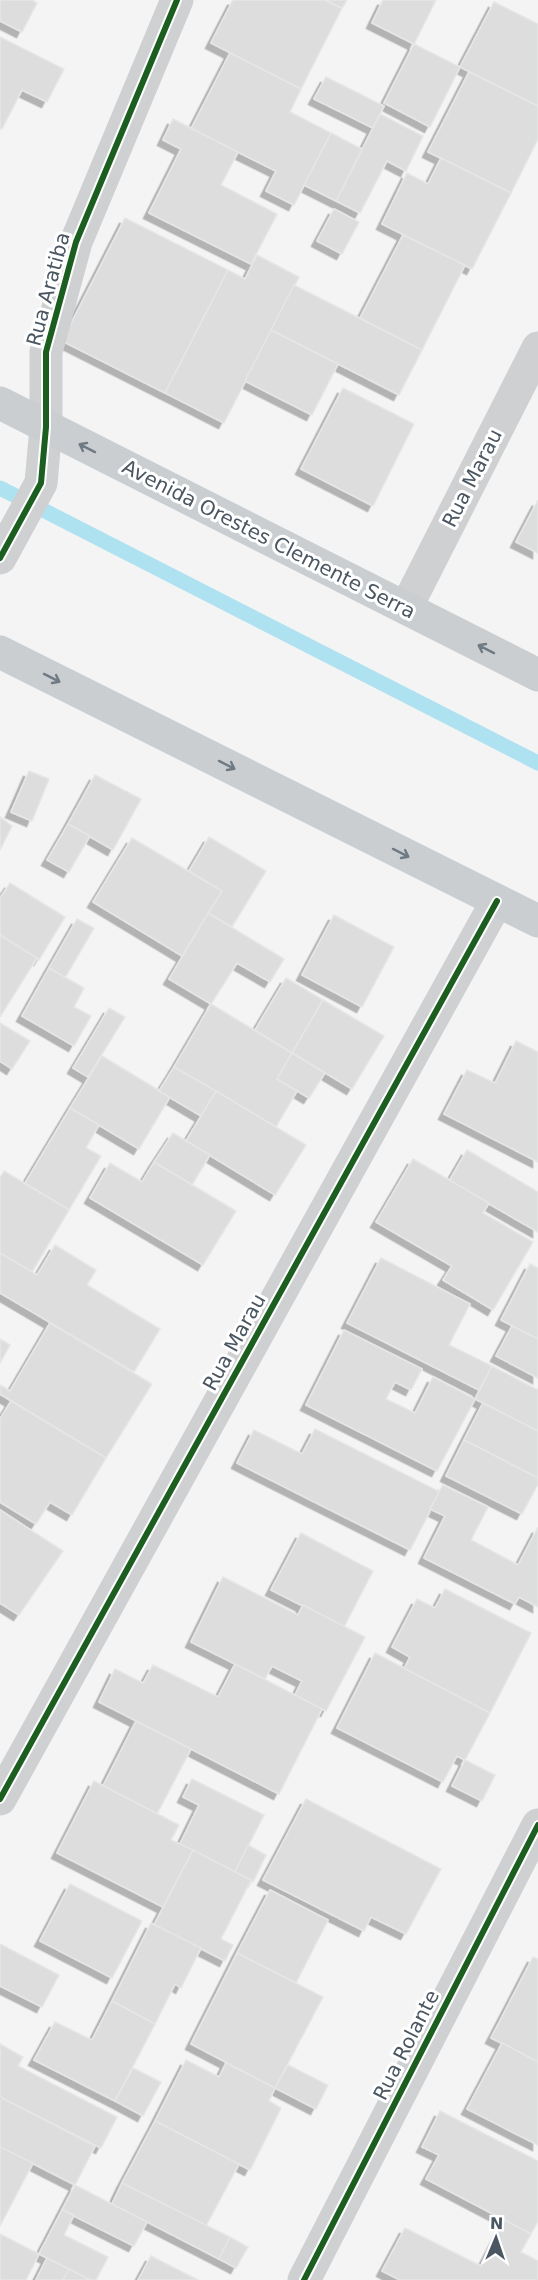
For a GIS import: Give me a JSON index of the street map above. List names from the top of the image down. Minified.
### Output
{"streets":{"main road":["Avenida Orestes Clemente Serra"],"street":["Rua Aratiba","Rua Marau","Rua Rolante"]},"crossings":[["Rua Aratiba","Avenida Orestes Clemente Serra"],["Rua Marau","Avenida Orestes Clemente Serra"]],"north":"top"}
